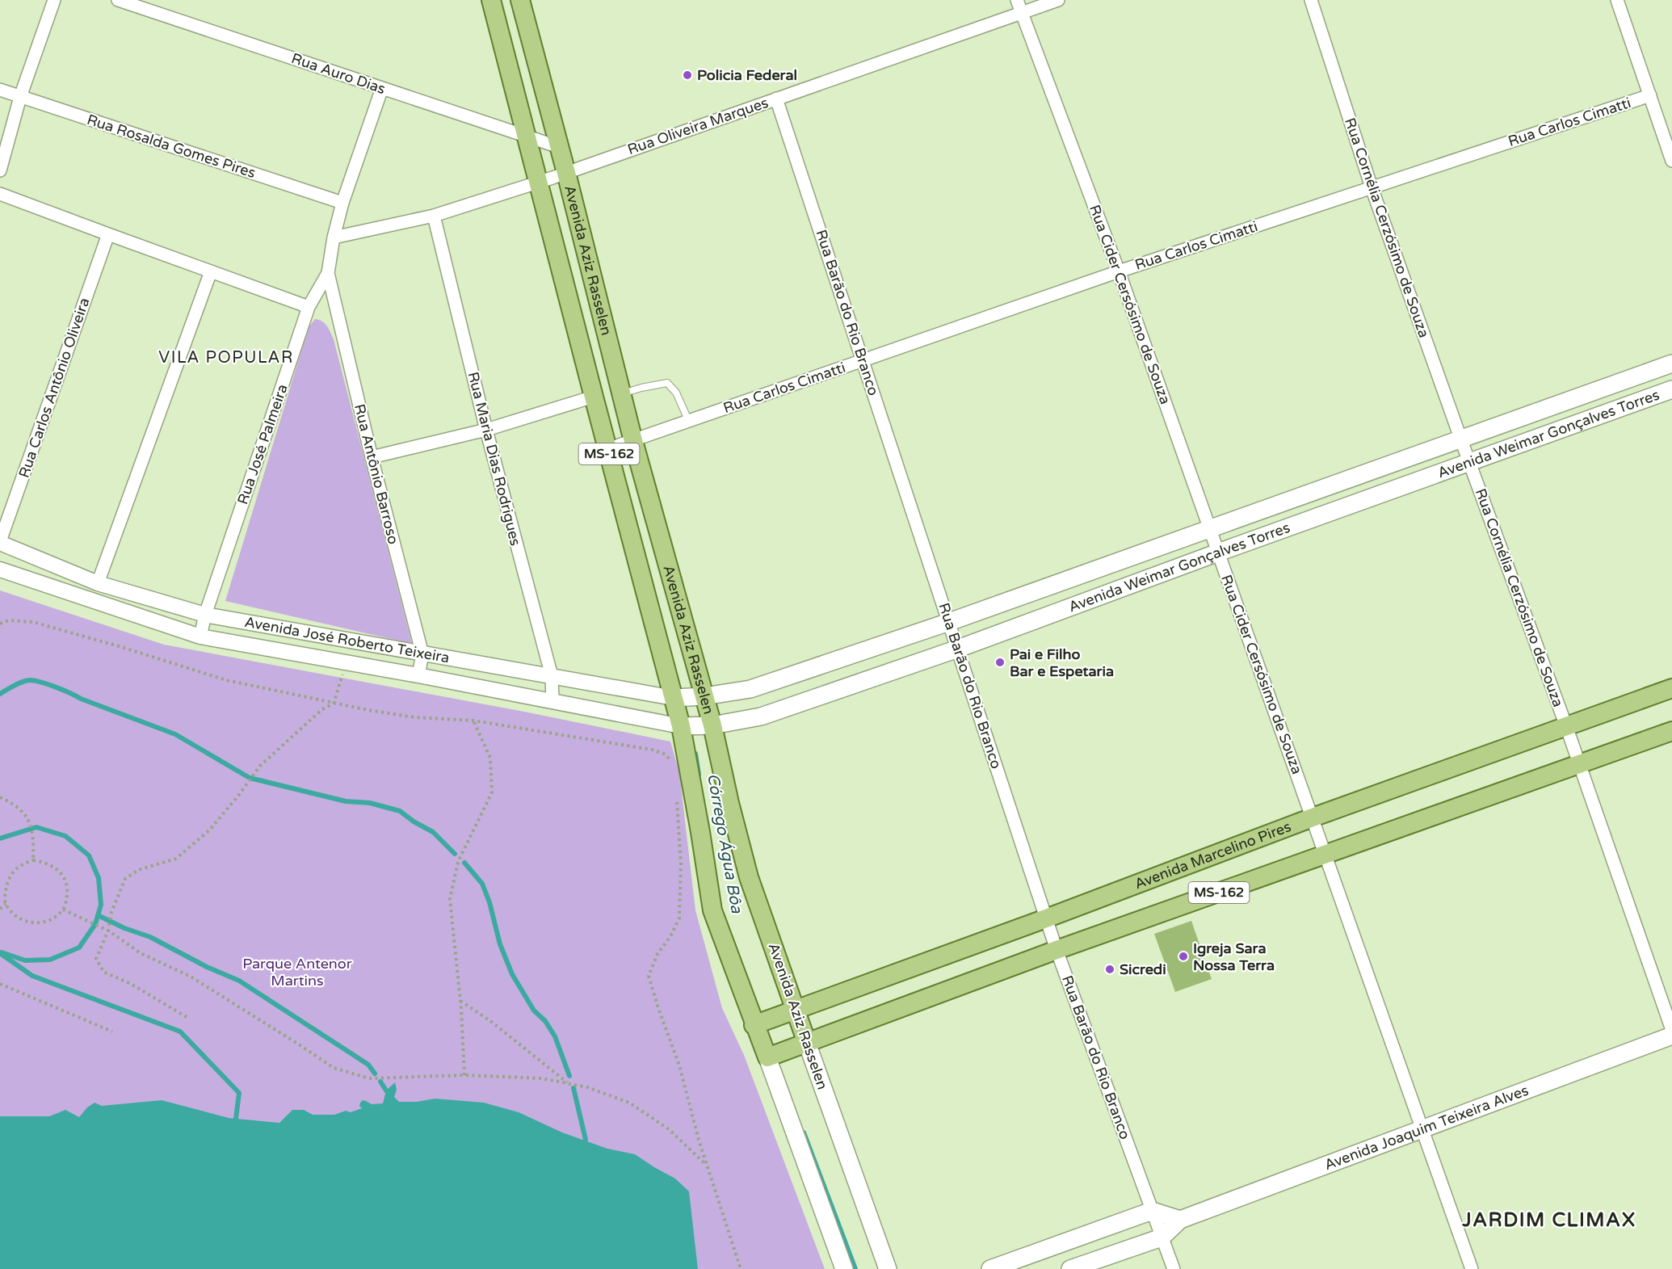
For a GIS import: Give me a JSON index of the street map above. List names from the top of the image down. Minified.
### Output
{"streets":{"main road":["Avenida Aziz Rasselen","Avenida Weimar Gonçalves Torres","MS-162","Avenida José Roberto Teixeira","Avenida Marcelino Pires","Avenida Joaquim Teixeira Alves"],"street":["Rua Auro Dias","Rua Carlos Cimatti","Rua Oliveira Marques","Rua Rosalda Gomes Pires","Rua Cornélia Cerzósimo de Souza","Rua Cider Cersósimo de Souza","Rua Barão do Rio Branco","Rua Carlos Antônio Oliveira","Rua José Palmeira","Rua Maria Dias Rodrigues","Rua Antônio Barroso"]},"crossings":[["Rua Auro Dias","Avenida Aziz Rasselen"],["Rua Auro Dias","Rua José Palmeira"],["Rua Carlos Cimatti","Rua Cornélia Cerzósimo de Souza"],["Rua Carlos Cimatti","Avenida Aziz Rasselen"],["Rua Carlos Cimatti","Rua Cider Cersósimo de Souza"],["Rua Carlos Cimatti","Rua Barão do Rio Branco"],["Rua Oliveira Marques","Avenida Aziz Rasselen"],["Rua Oliveira Marques","Rua Cider Cersósimo de Souza"],["Rua Oliveira Marques","Rua Barão do Rio Branco"],["Rua Oliveira Marques","Rua José Palmeira"],["Rua Oliveira Marques","Rua Maria Dias Rodrigues"],["Rua Rosalda Gomes Pires","Rua José Palmeira"],["Rua Cornélia Cerzósimo de Souza","Avenida Weimar Gonçalves Torres"],["Rua Cornélia Cerzósimo de Souza","MS-162"],["Rua Cornélia Cerzósimo de Souza","Avenida Marcelino Pires"],["Avenida Aziz Rasselen","Avenida Weimar Gonçalves Torres"],["Avenida Aziz Rasselen","MS-162"],["Avenida Aziz Rasselen","Avenida José Roberto Teixeira"],["Avenida Aziz Rasselen","Avenida Marcelino Pires"],["Rua Cider Cersósimo de Souza","Avenida Weimar Gonçalves Torres"],["Rua Cider Cersósimo de Souza","MS-162"],["Rua Cider Cersósimo de Souza","Avenida Marcelino Pires"],["Rua Cider Cersósimo de Souza","Avenida Joaquim Teixeira Alves"],["Rua Barão do Rio Branco","Avenida Weimar Gonçalves Torres"],["Rua Barão do Rio Branco","MS-162"],["Rua Barão do Rio Branco","Avenida Marcelino Pires"],["Rua Barão do Rio Branco","Avenida Joaquim Teixeira Alves"],["Rua Carlos Antônio Oliveira","Avenida José Roberto Teixeira"],["Avenida Weimar Gonçalves Torres","Avenida José Roberto Teixeira"],["Rua José Palmeira","Rua Antônio Barroso"],["Rua José Palmeira","Avenida José Roberto Teixeira"],["Rua Maria Dias Rodrigues","Avenida José Roberto Teixeira"],["Rua Antônio Barroso","Avenida José Roberto Teixeira"]],"districts":["VILA POPULAR","JARDIM CLIMAX"],"water":["Córrego Água Bôa"],"parks":["Parque Antenor Martins"],"places":["Policia Federal","Pai e Filho Bar e Espetaria","Igreja Sara Nossa Terra","Sicredi"]}
